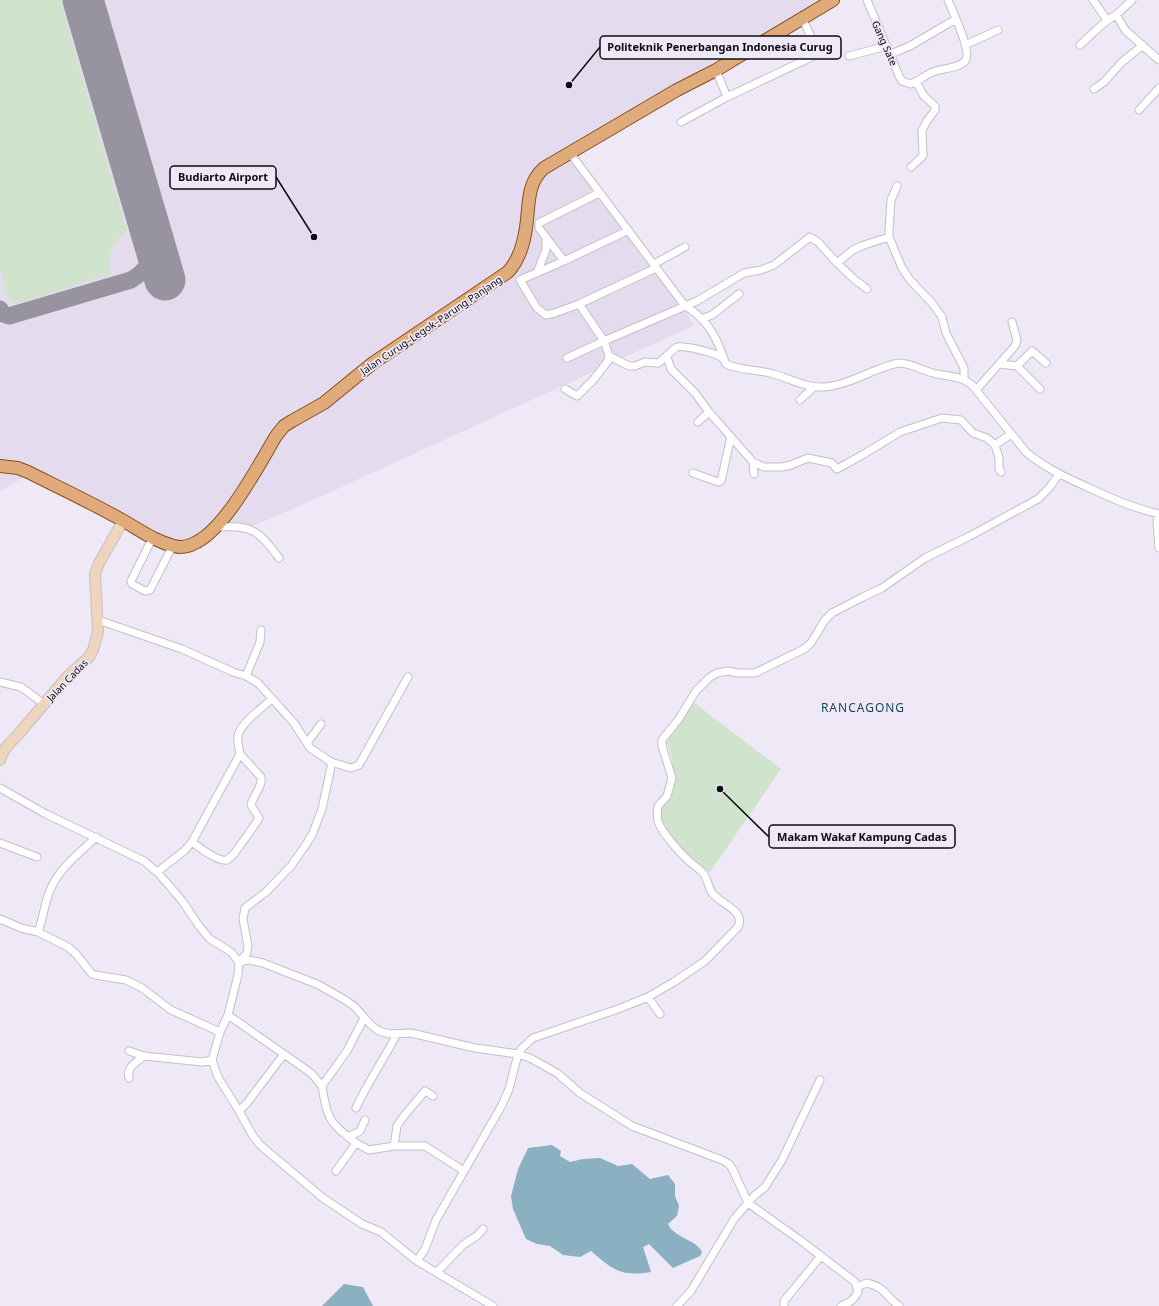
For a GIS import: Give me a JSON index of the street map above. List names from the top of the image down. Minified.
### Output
{"streets":{"main road":["Jalan Curug–Legok–Parung Panjang"],"street":["Gang Sate","Jalan Cadas"]},"crossings":[["Jalan Curug–Legok–Parung Panjang","Jalan Cadas"]],"districts":["RANCAGONG"],"places":["Politeknik Penerbangan Indonesia Curug","Budiarto Airport","Makam Wakaf Kampung Cadas"]}
